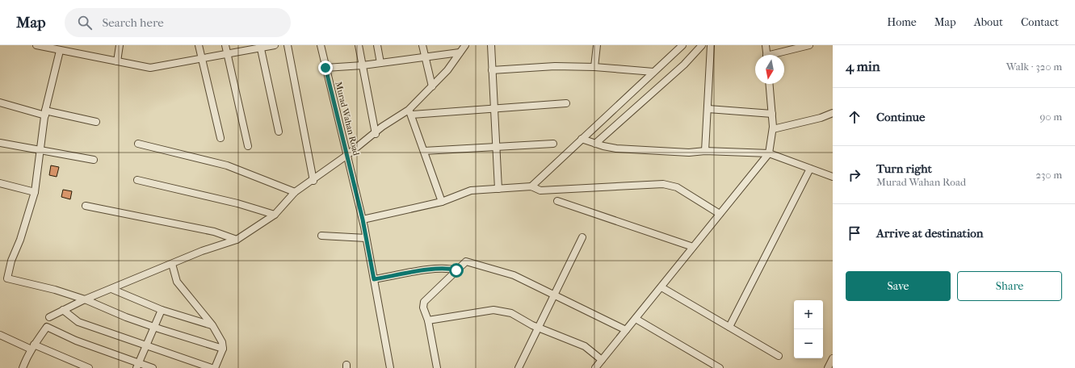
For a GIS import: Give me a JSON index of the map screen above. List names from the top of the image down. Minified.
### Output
{"streets":{"street":["Murad Wahan Road"]},"north":"bottom","page":{"header":"Map","search":"Search here","nav":["Home","Map","About","Contact"],"heading":["4 min","Walk · 320 m"],"list":[["Continue","90 m"],["Turn right","Murad Wahan Road","230 m"],"Arrive at destination"],"buttons":["Save","Share"],"map_buttons":["+","−"]}}
